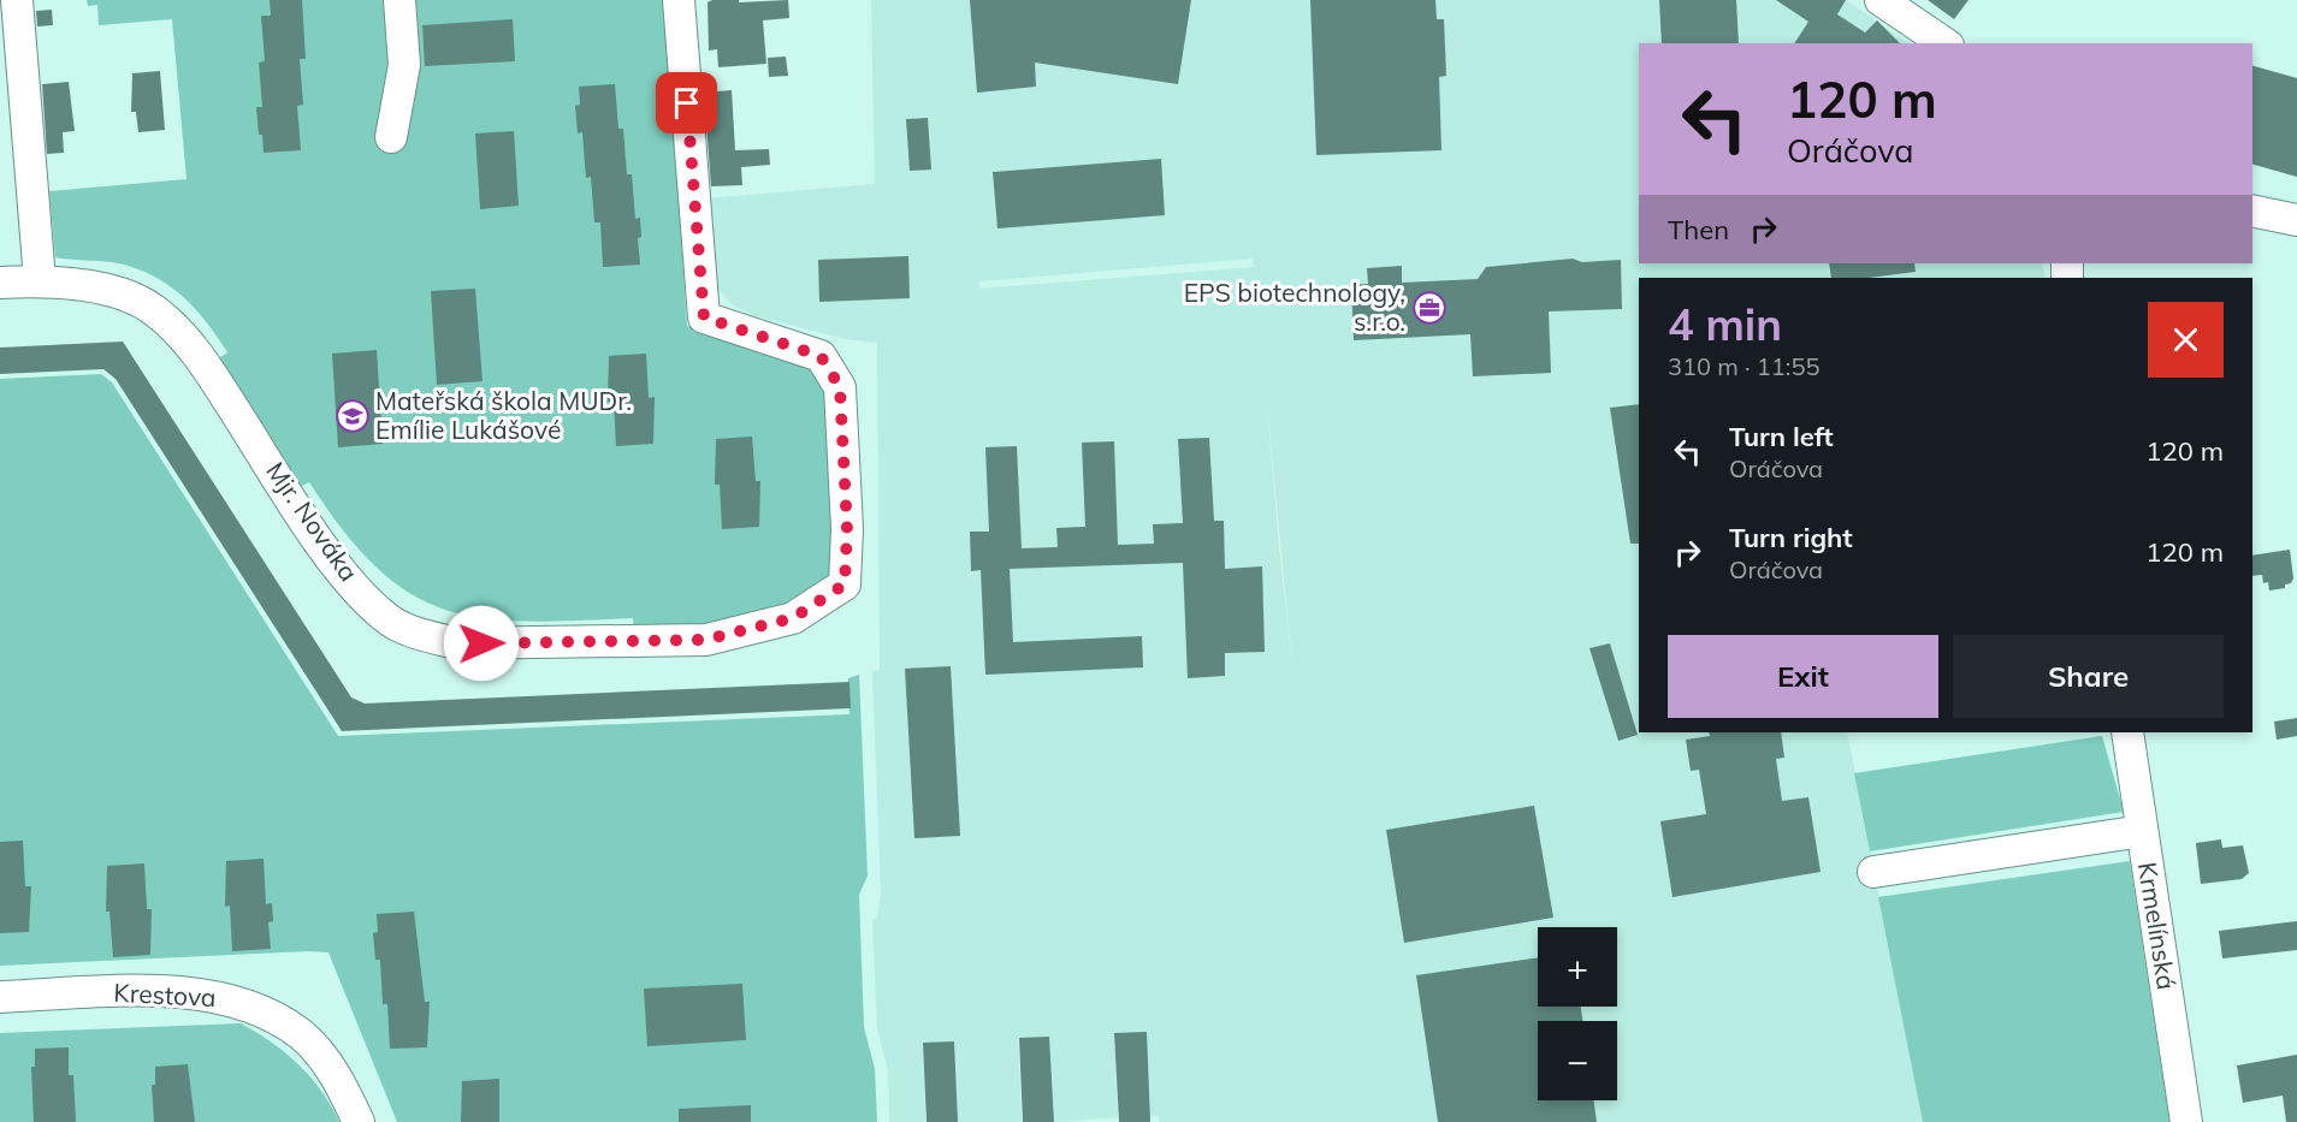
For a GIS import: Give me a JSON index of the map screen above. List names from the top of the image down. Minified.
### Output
{"streets":{"street":["Mjr. Nováka","Krmelínská","Krestova"]},"places":{"office":["EPS biotechnology, s.r.o."],"school or university":["Mateřská škola MUDr. Emílie Lukášové"]},"page":{"turn":["120 m","Oráčova"],"then":"Then","heading":["4 min","310 m · 11:55"],"list":[{"name":"Turn left","note":"Oráčova","value":"120 m"},{"name":"Turn right","note":"Oráčova","value":"120 m"}],"buttons":["Exit","Share"],"map_buttons":["+","−"]}}
